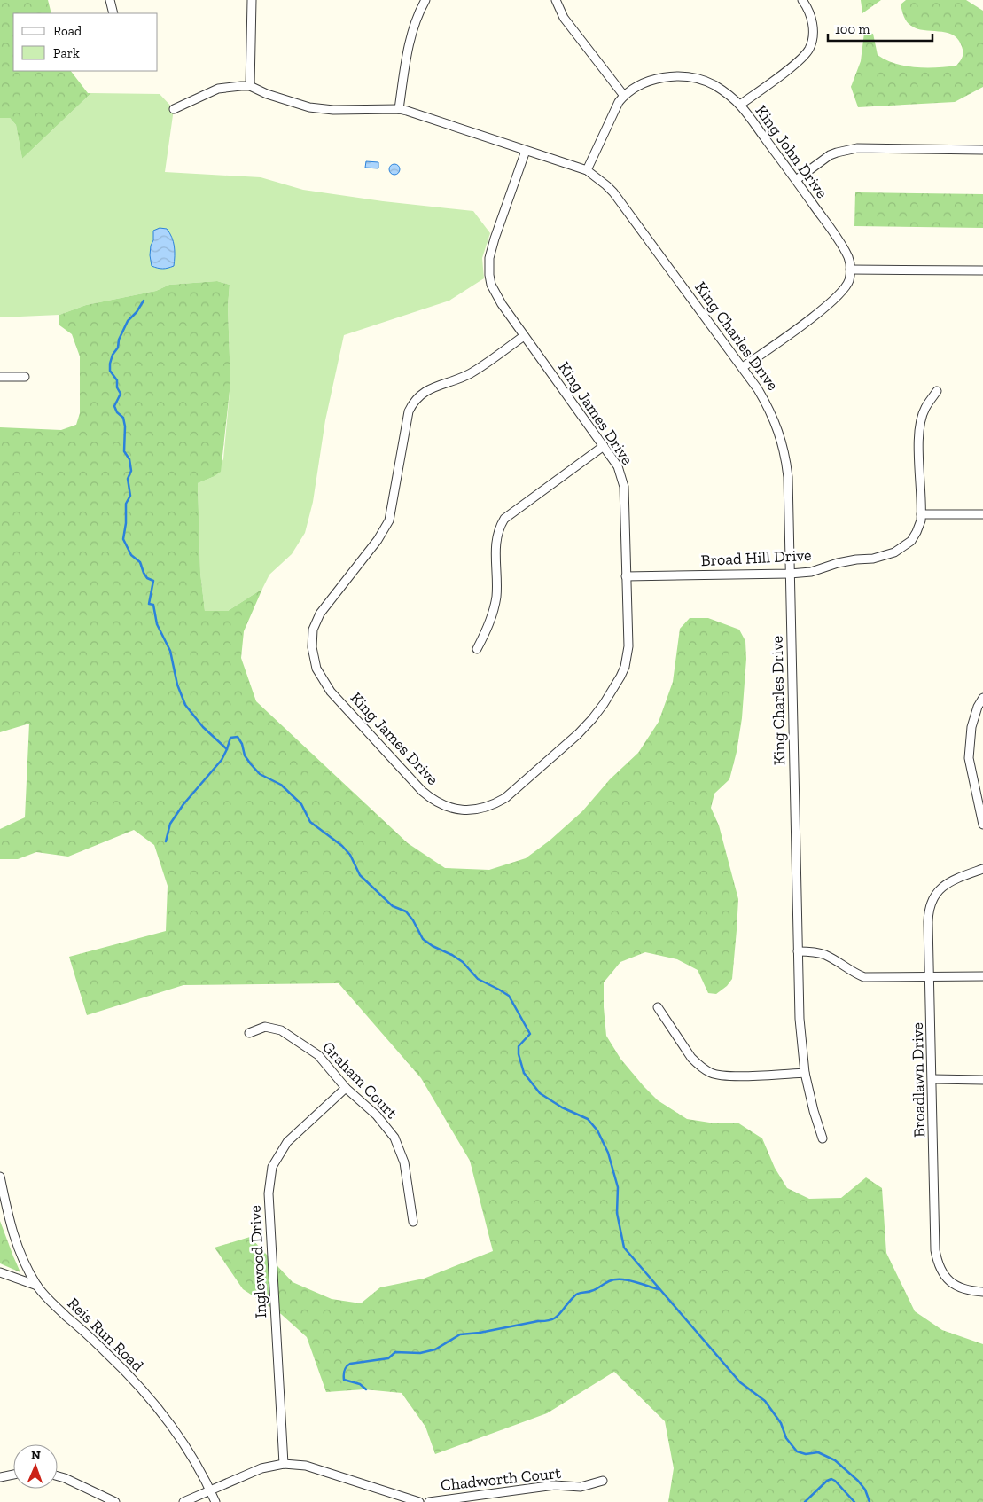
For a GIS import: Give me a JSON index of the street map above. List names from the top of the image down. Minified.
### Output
{"streets":{"street":["King John Drive","King Charles Drive","King James Drive","Broad Hill Drive","Graham Court","Broadlawn Drive","Inglewood Drive","Reis Run Road","Chadworth Court"]},"crossings":[["King John Drive","King Charles Drive"],["King Charles Drive","King James Drive"],["King Charles Drive","Broad Hill Drive"],["King James Drive","Broad Hill Drive"],["Graham Court","Inglewood Drive"],["Inglewood Drive","Chadworth Court"],["Reis Run Road","Chadworth Court"]],"legend":["Road","Park"],"scale_bar":"100 m","north":"top"}
